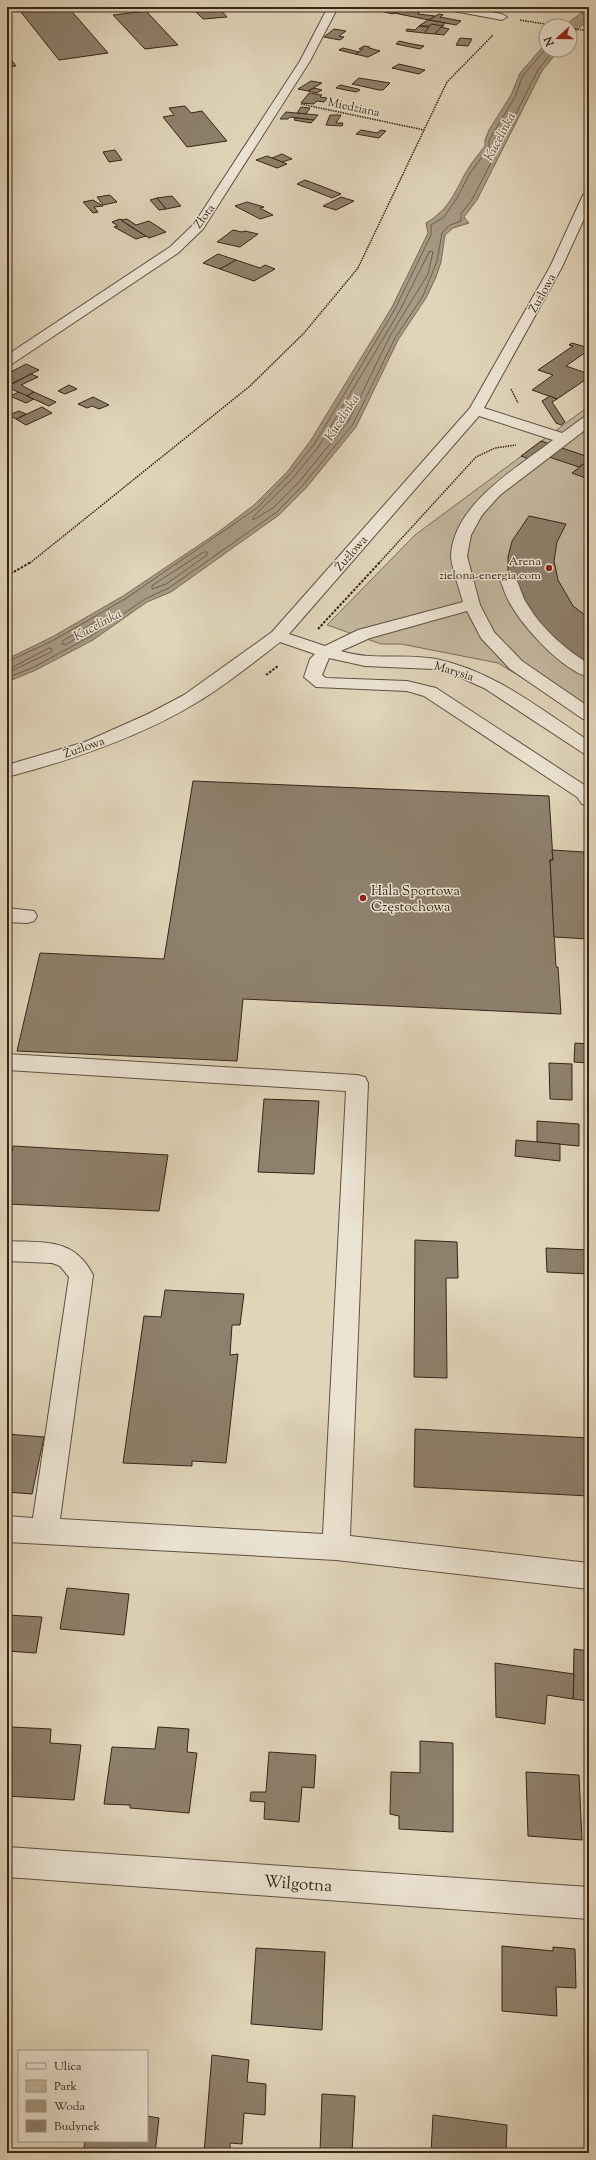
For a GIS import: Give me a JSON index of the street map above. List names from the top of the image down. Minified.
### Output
{"streets":{"street":["Złota","Żużlowa","Marysia","Wilgotna"],"path":["Miedziana"]},"crossings":[["Miedziana","Złota"],["Żużlowa","Marysia"]],"water":["Kucelinka"],"places":["Arena zielona-energia.com","Hala Sportowa Częstochowa"],"legend":["Ulica","Park","Woda","Budynek"],"north":"left"}
